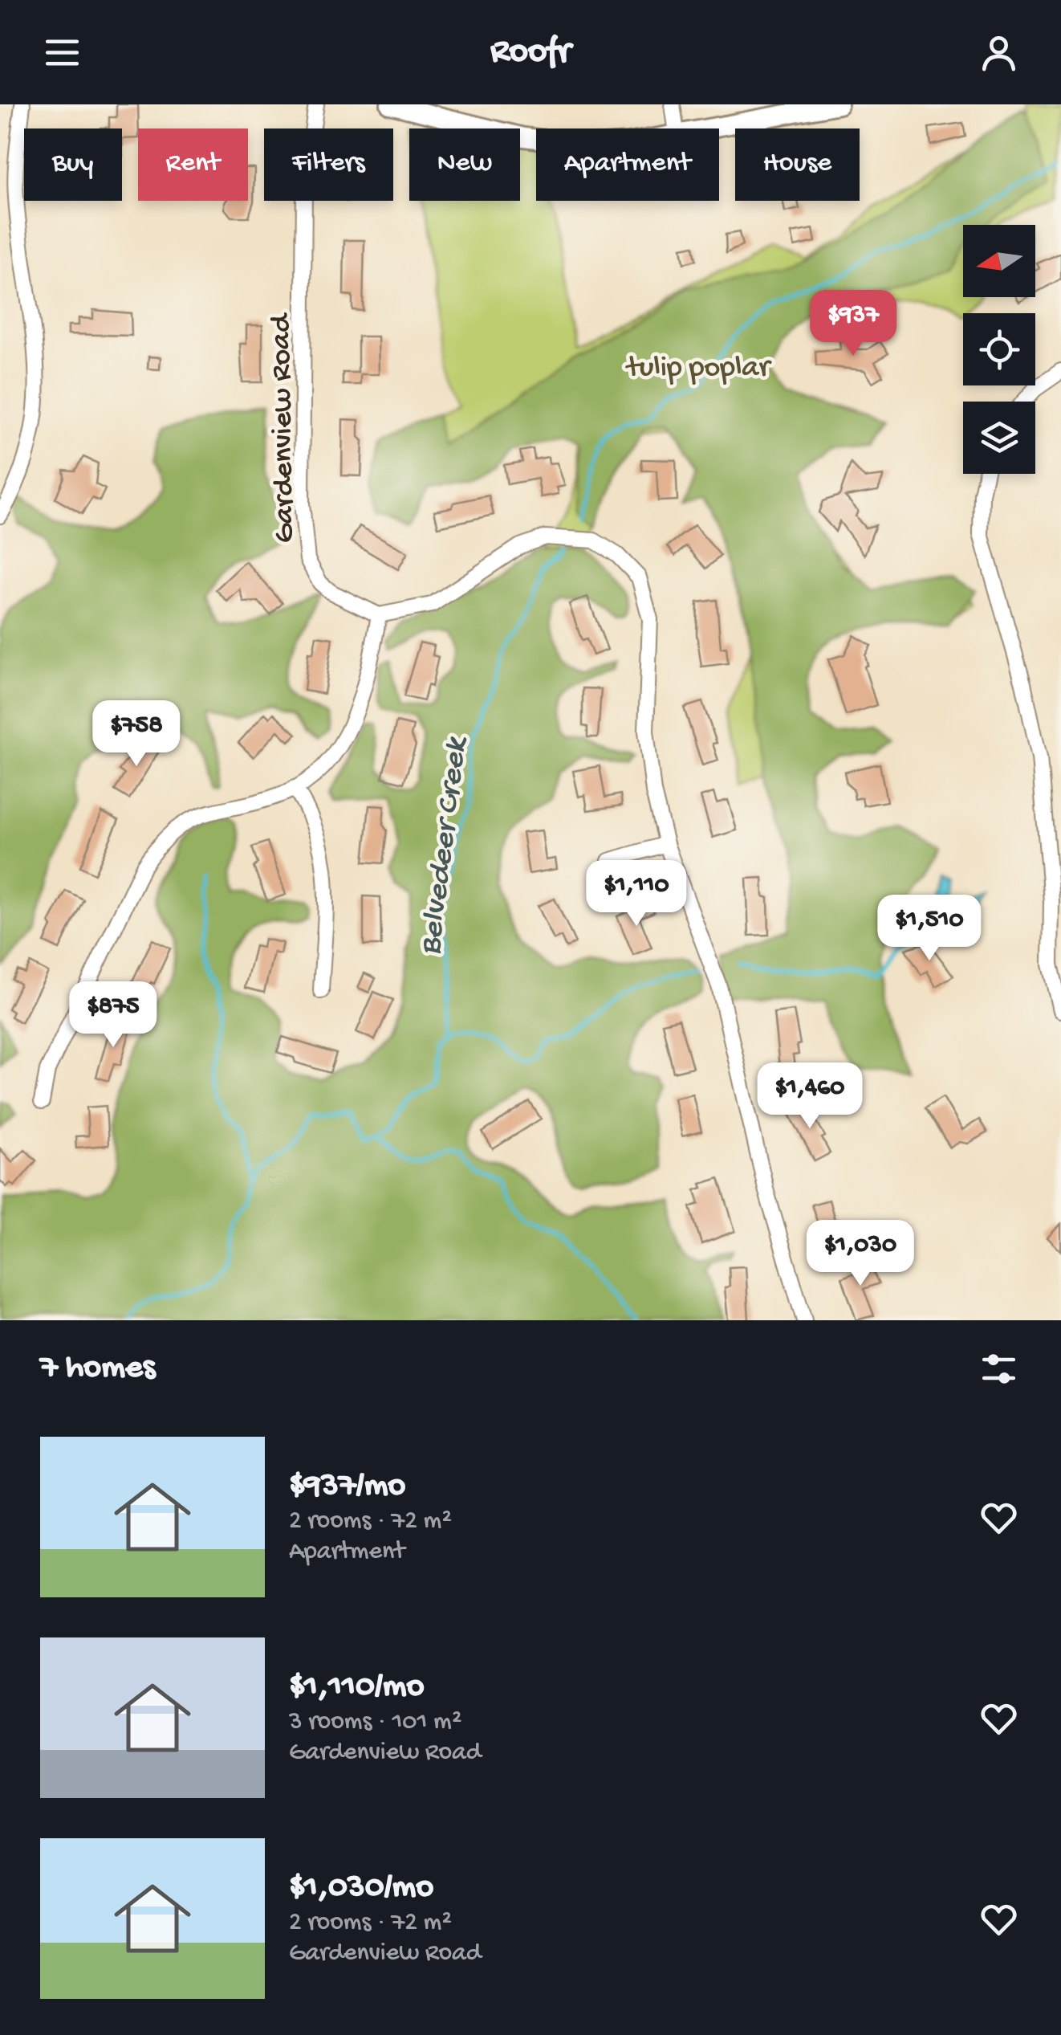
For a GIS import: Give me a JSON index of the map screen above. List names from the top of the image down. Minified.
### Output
{"streets":{"street":["Gardenview Road"]},"water":["Belvedeer Creek"],"parks":["tulip poplar"],"north":"left","page":{"header":"Roofr","chip":["Buy","Rent","Filters","New","Apartment","House"],"price":["$937","$758","$1,110","$1,510","$875","$1,460","$1,030"],"heading":"7 homes","list":[{"name":"$937/mo","note":"2 rooms · 72 m² · Apartment"},{"name":"$1,110/mo","note":"3 rooms · 101 m² · Gardenview Road"},{"name":"$1,030/mo","note":"2 rooms · 72 m² · Gardenview Road"}]}}
